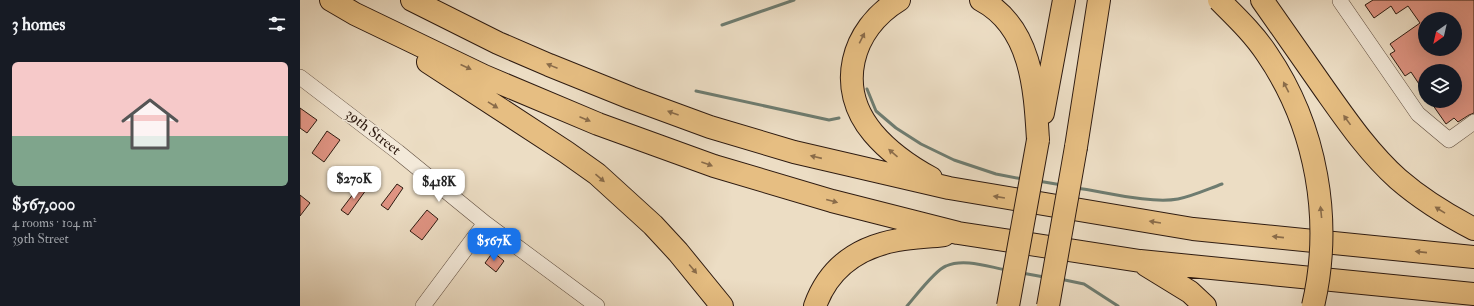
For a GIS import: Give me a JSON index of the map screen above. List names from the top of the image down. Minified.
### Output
{"streets":{"street":["39th Street"]},"north":"bottom left","page":{"heading":"3 homes","list":[{"name":"$567,000","note":"4 rooms · 104 m² · 39th Street"}],"price":["$270K","$418K","$567K"]}}
